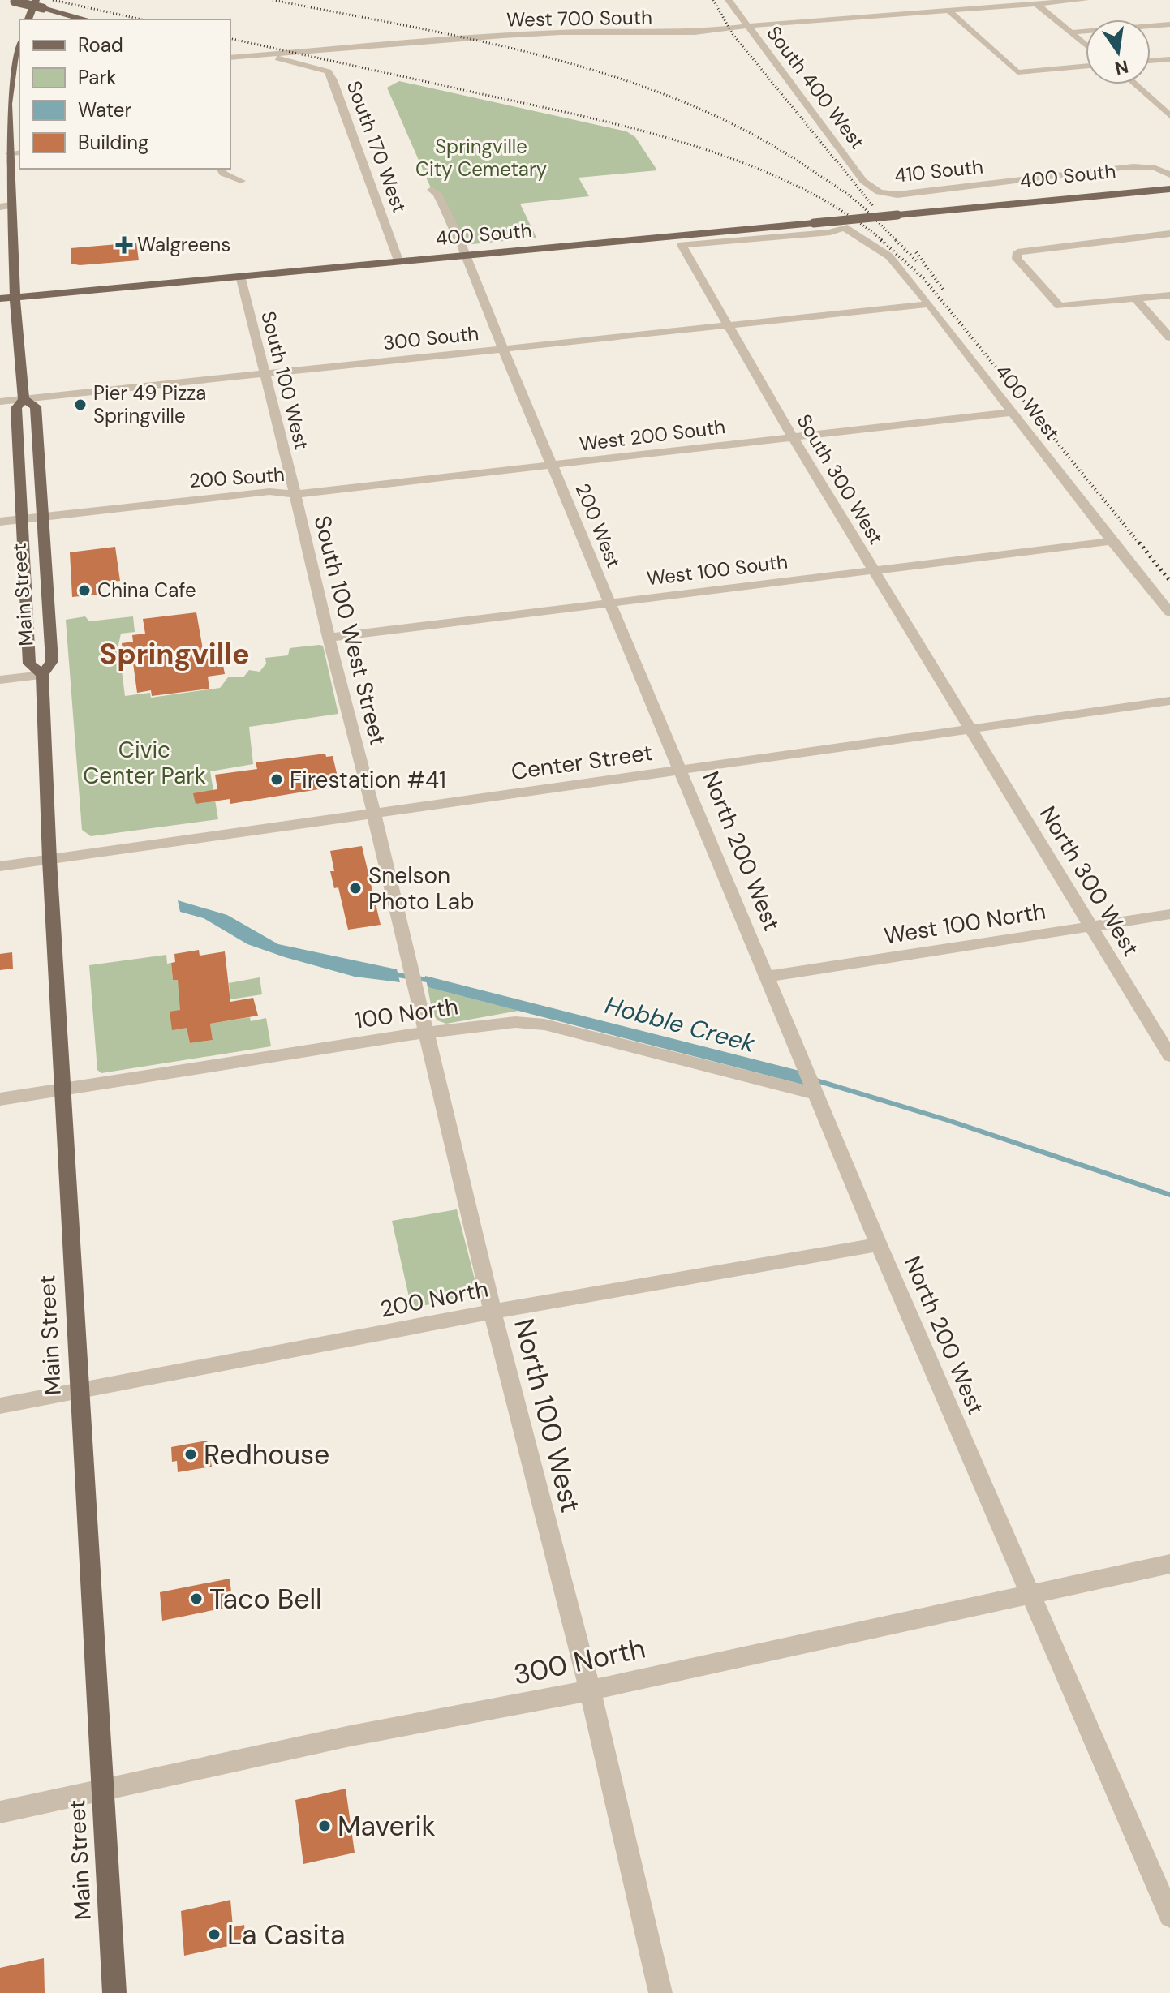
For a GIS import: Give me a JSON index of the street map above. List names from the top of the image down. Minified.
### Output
{"streets":{"main road":["400 South","Main Street"],"street":["West 700 South","South 400 West","South 170 West","410 South","300 South","South 100 West","400 West","West 200 South","200 South","South 300 West","200 West","West 100 South","South 100 West Street","Center Street","North 200 West","North 300 West","West 100 North","100 North","200 North","North 100 West","300 North"]},"crossings":[["West 700 South","South 400 West"],["West 700 South","South 170 West"],["South 400 West","410 South"],["South 170 West","400 South"],["400 South","South 100 West"],["400 South","200 West"],["400 South","Main Street"],["300 South","South 100 West"],["300 South","400 West"],["300 South","South 300 West"],["300 South","200 West"],["300 South","Main Street"],["South 100 West","West 200 South"],["South 100 West","200 South"],["South 100 West","South 100 West Street"],["400 West","West 200 South"],["400 West","South 300 West"],["400 West","West 100 South"],["West 200 South","200 South"],["West 200 South","South 300 West"],["West 200 South","200 West"],["West 200 South","South 100 West Street"],["200 South","Main Street"],["200 South","South 100 West Street"],["South 300 West","West 100 South"],["South 300 West","Center Street"],["South 300 West","North 300 West"],["200 West","West 100 South"],["200 West","Center Street"],["200 West","North 200 West"],["West 100 South","South 100 West Street"],["Main Street","Center Street"],["Main Street","100 North"],["Main Street","200 North"],["Main Street","300 North"],["South 100 West Street","Center Street"],["South 100 West Street","North 100 West"],["Center Street","North 200 West"],["Center Street","North 300 West"],["Center Street","North 100 West"],["North 200 West","West 100 North"],["North 200 West","100 North"],["North 200 West","200 North"],["North 200 West","300 North"],["North 300 West","West 100 North"],["100 North","North 100 West"],["200 North","North 100 West"],["North 100 West","300 North"]],"districts":["Springville"],"water":["Hobble Creek"],"parks":["Springville City Cemetary","Civic Center Park"],"places":{"health":["Walgreens"],"other":["Pier 49 Pizza Springville","China Cafe","Firestation #41","Snelson Photo Lab","Redhouse","Taco Bell","Maverik","La Casita"]},"legend":["Road","Park","Water","Building"],"north":"bottom"}
